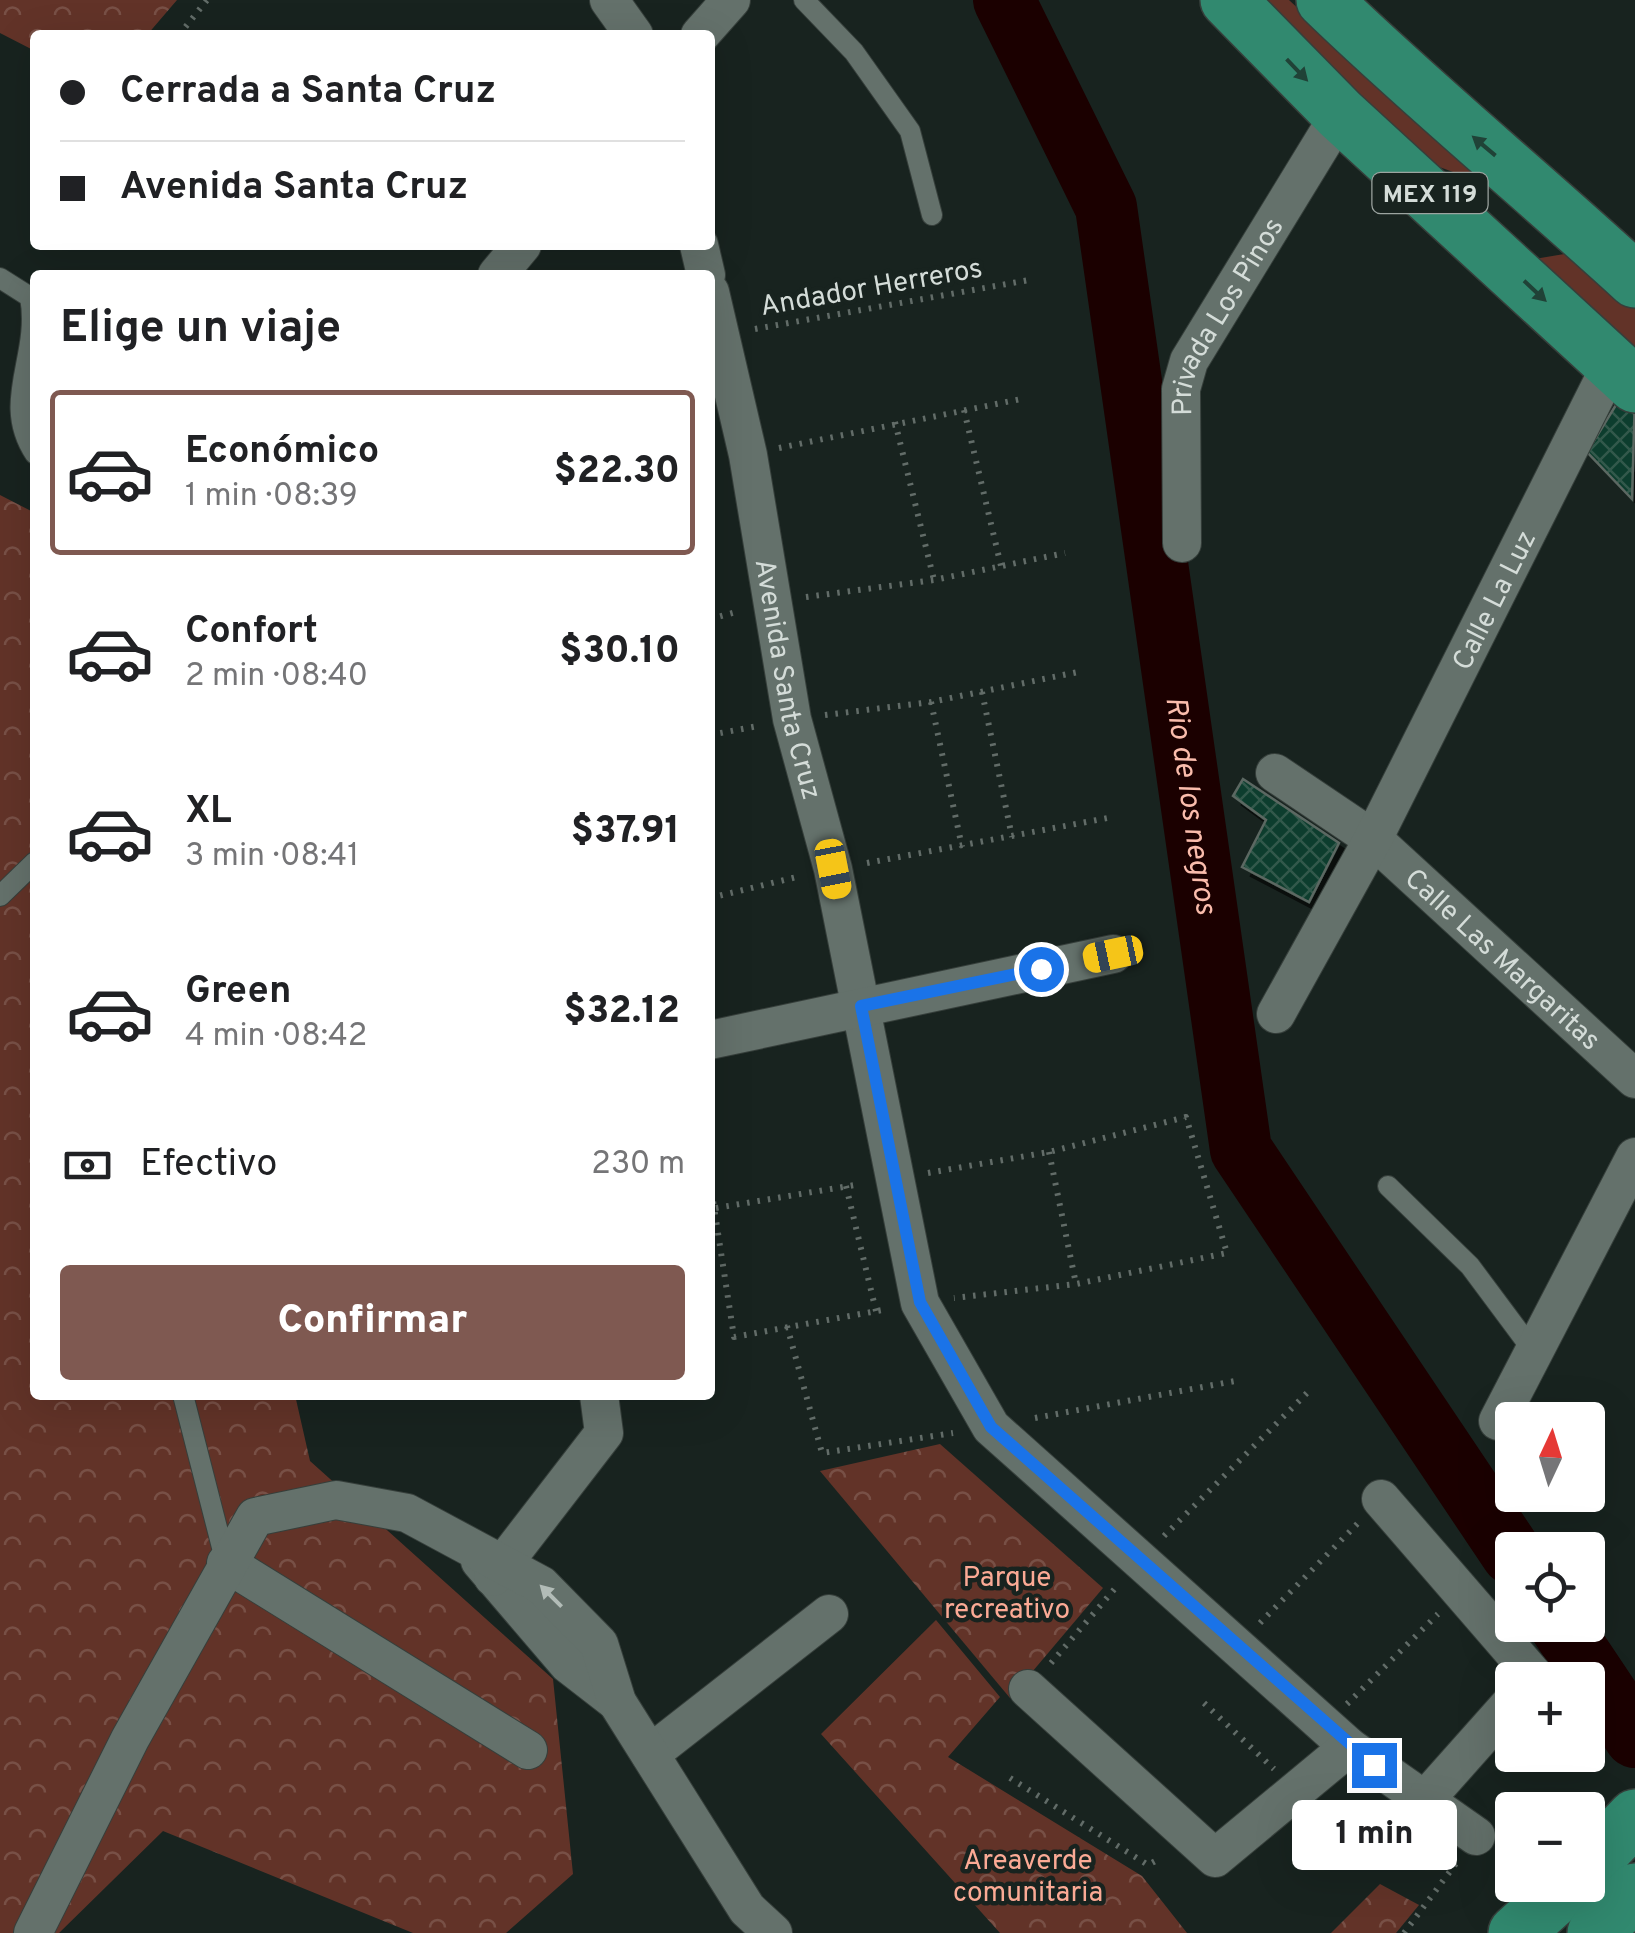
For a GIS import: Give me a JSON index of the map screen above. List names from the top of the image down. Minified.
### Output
{"streets":{"main road":["MEX 119"],"street":["Privada Los Pinos","Calle La Luz","Avenida Santa Cruz","Calle Las Margaritas"],"path":["Andador Herreros"]},"crossings":[["MEX 119","Privada Los Pinos"],["MEX 119","Calle La Luz"],["Andador Herreros","Avenida Santa Cruz"],["Calle La Luz","Calle Las Margaritas"]],"water":["Rio de los negros"],"parks":["Parque recreativo","Areaverde comunitaria"],"north":"top","page":{"banner":["Cerrada a Santa Cruz","Avenida Santa Cruz"],"heading":"Elige un viaje","list":[{"name":"Económico","note":"1 min · 08:39","value":"$22.30"},{"name":"Confort","note":"2 min · 08:40","value":"$30.10"},{"name":"XL","note":"3 min · 08:41","value":"$37.91"},{"name":"Green","note":"4 min · 08:42","value":"$32.12"}],"pay":["Efectivo","230 m"],"buttons":"Confirmar","map_buttons":["+","−"],"bubble":"1 min"}}
